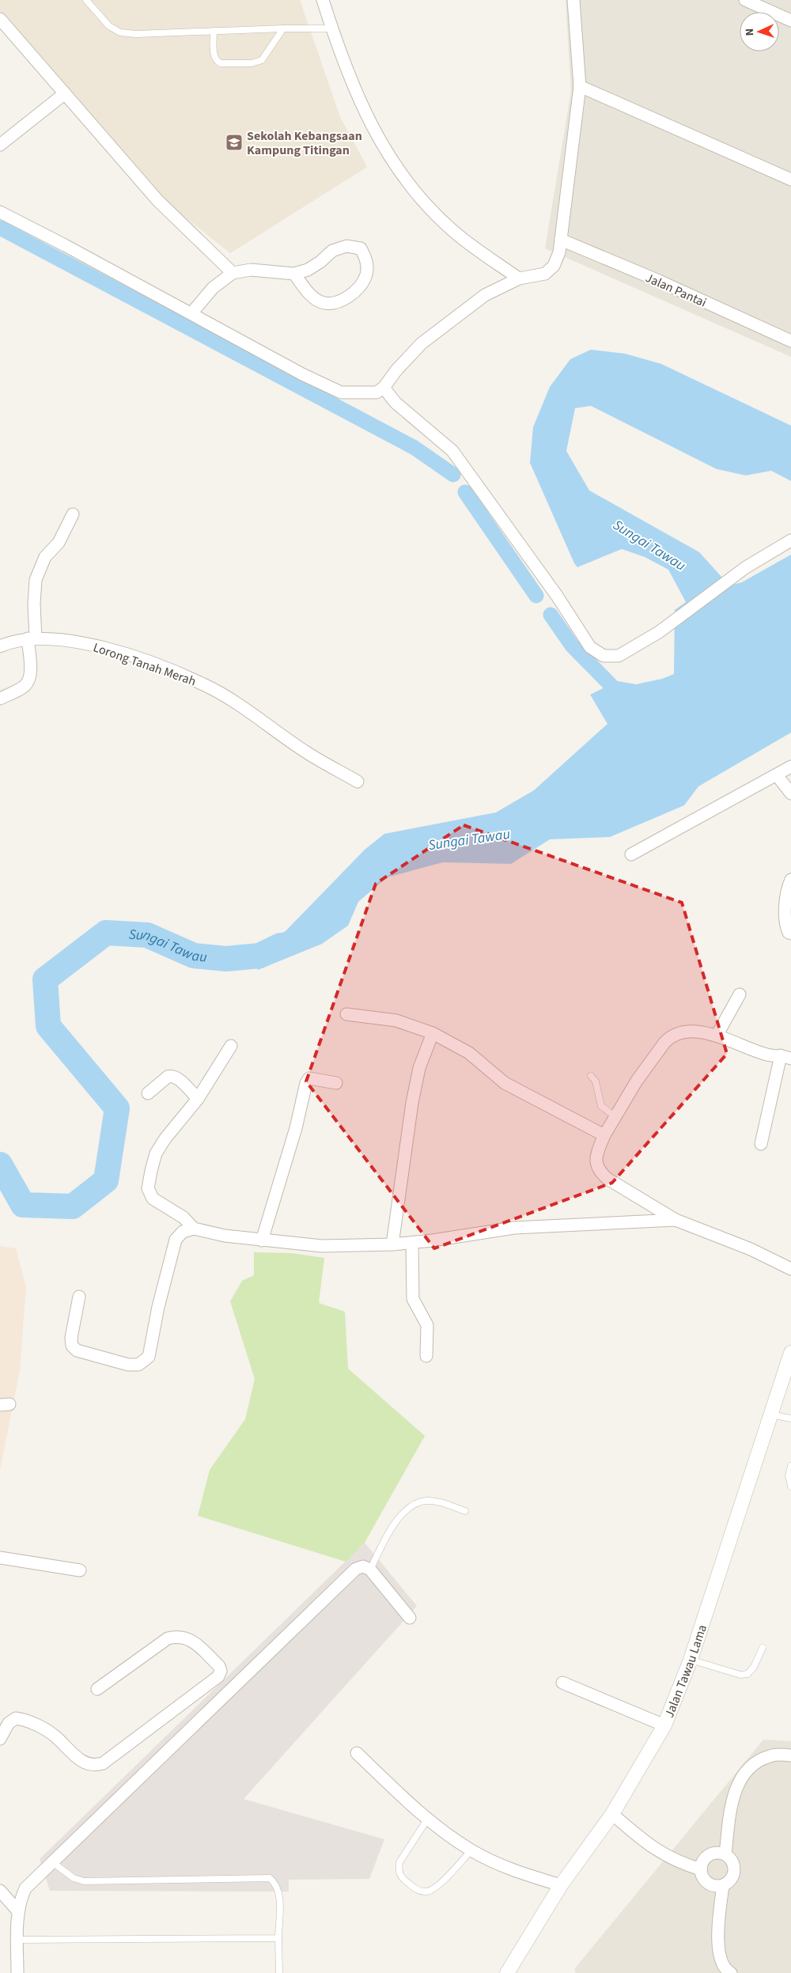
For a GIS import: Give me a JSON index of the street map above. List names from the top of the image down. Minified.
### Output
{"streets":{"street":["Jalan Pantai","Lorong Tanah Merah","Jalan Tawau Lama"]},"water":["Sungai Tawau"],"places":{"school or university":["Sekolah Kebangsaan Kampung Titingan"]},"north":"left"}
